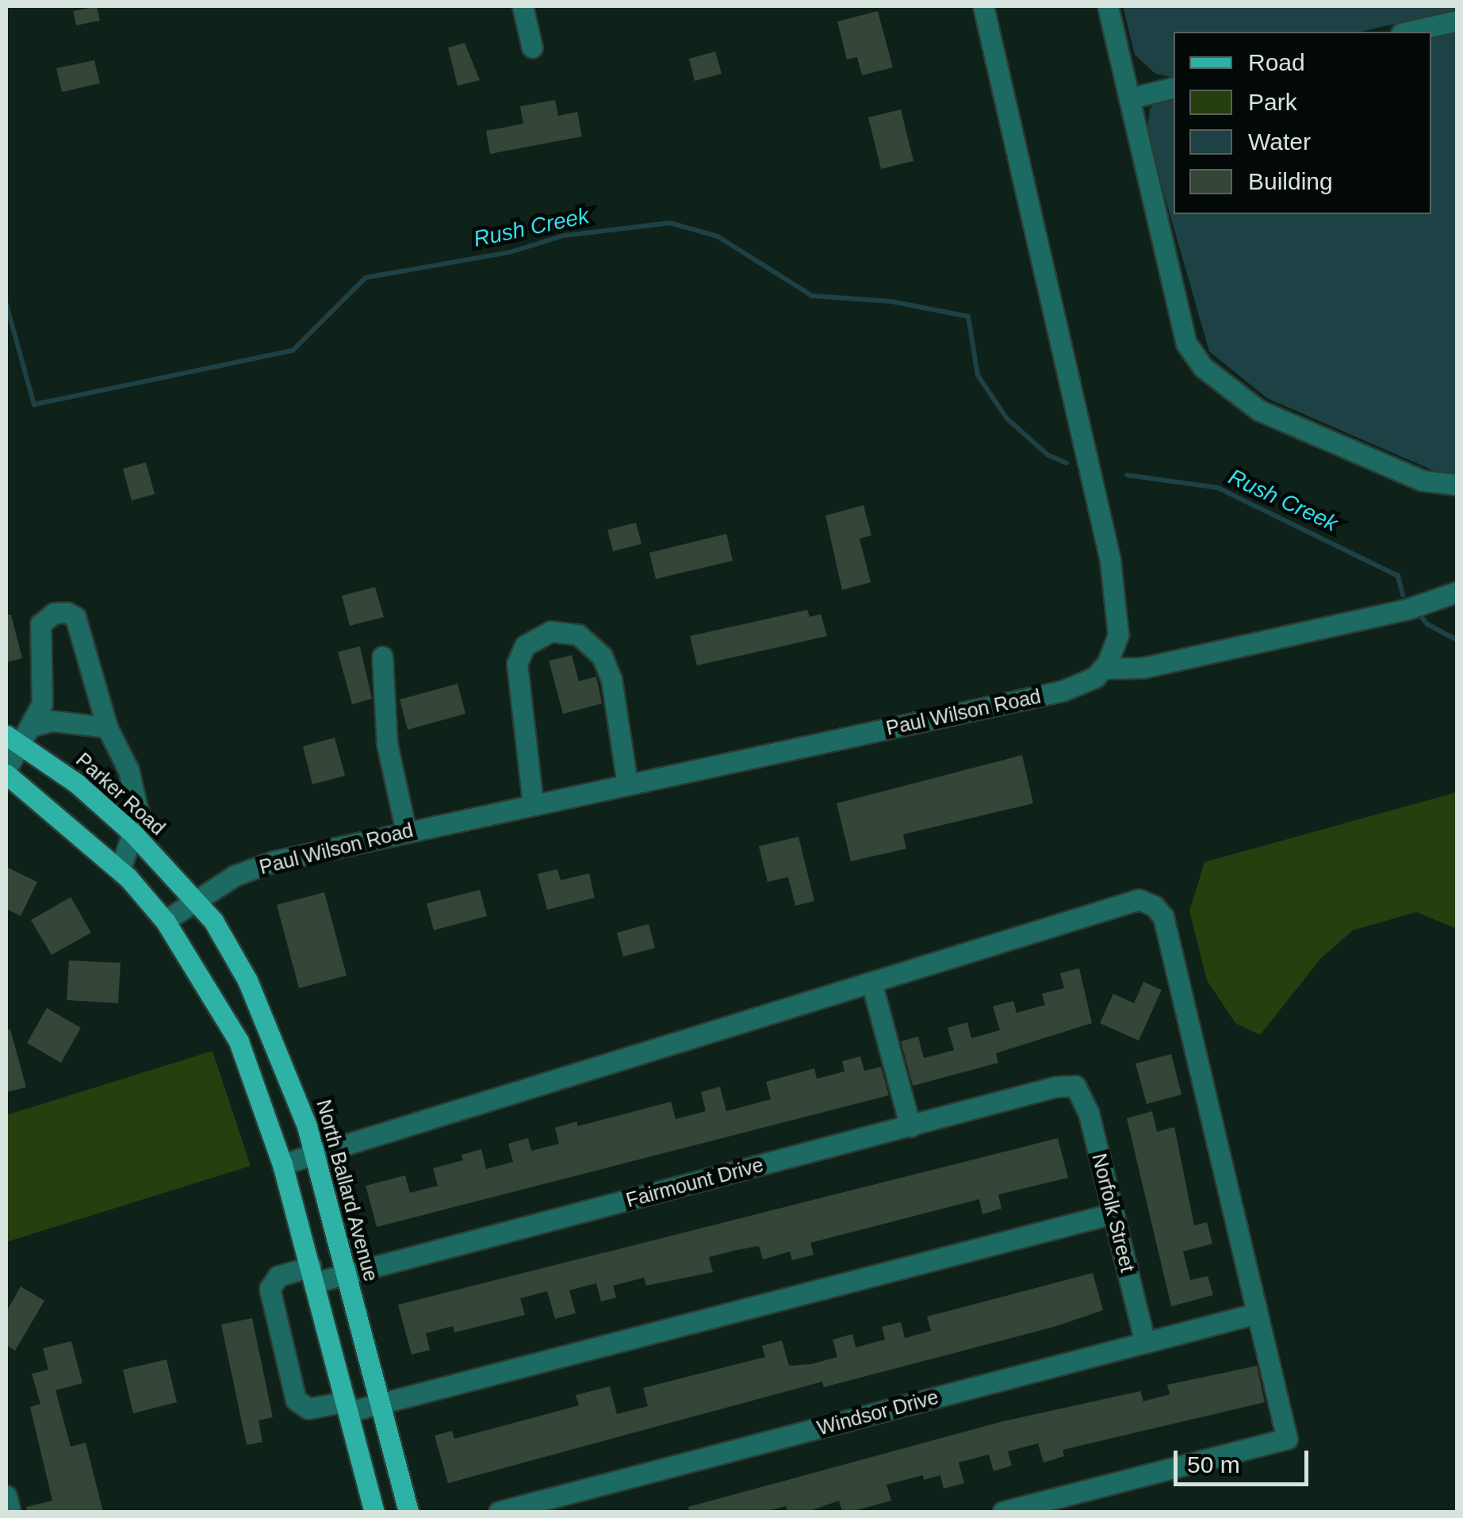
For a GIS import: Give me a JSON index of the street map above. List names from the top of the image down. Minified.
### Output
{"streets":{"main road":["Parker Road","North Ballard Avenue"],"street":["Paul Wilson Road","Fairmount Drive","Norfolk Street","Windsor Drive"]},"crossings":[["Paul Wilson Road","Parker Road"],["Paul Wilson Road","North Ballard Avenue"],["Parker Road","North Ballard Avenue"],["Fairmount Drive","North Ballard Avenue"],["Fairmount Drive","Norfolk Street"],["Norfolk Street","Windsor Drive"]],"water":["Rush Creek"],"legend":["Road","Park","Water","Building"],"scale_bar":"50 m"}
